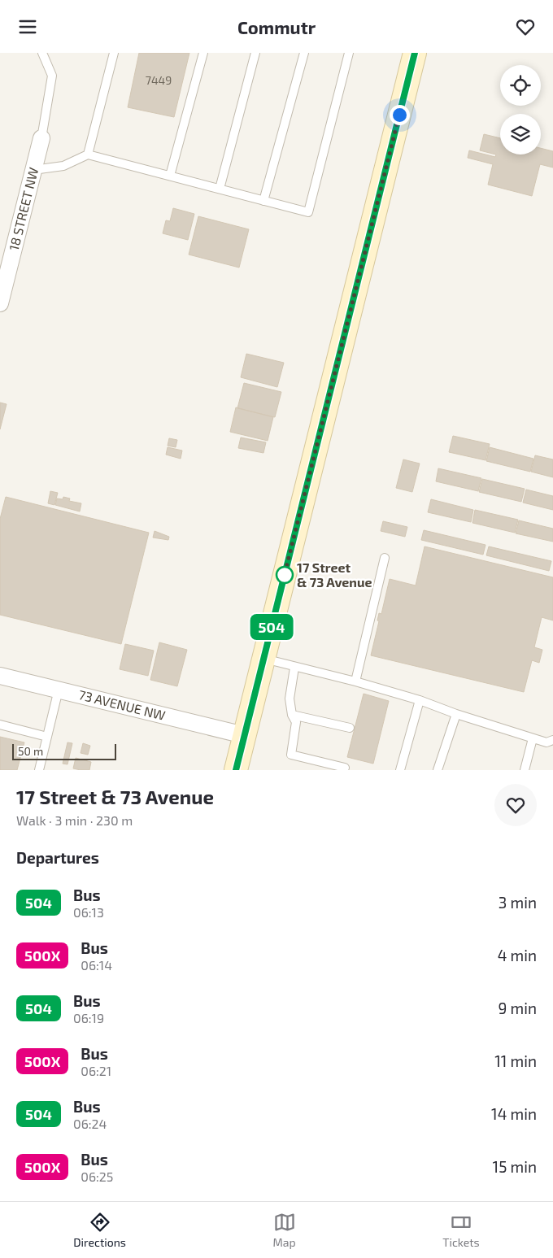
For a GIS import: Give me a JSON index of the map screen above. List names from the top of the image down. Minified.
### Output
{"streets":{"street":["18 STREET NW","73 AVENUE NW"]},"places":["17 Street & 73 Avenue"],"lines":["bus line 504"],"house_numbers":["7449"],"scale_bar":"50 m","page":{"header":"Commutr","on_map":"504","scale":"50 m","heading":[["17 Street & 73 Avenue","Walk · 3 min · 230 m"],"Departures"],"list":[{"mark":"504","name":"Bus","note":"06:13","value":"3 min"},{"mark":"500X","name":"Bus","note":"06:14","value":"4 min"},{"mark":"504","name":"Bus","note":"06:19","value":"9 min"},{"mark":"500X","name":"Bus","note":"06:21","value":"11 min"},{"mark":"504","name":"Bus","note":"06:24","value":"14 min"},{"mark":"500X","name":"Bus","note":"06:25","value":"15 min"}],"tabs":["Directions","Map","Tickets"]}}
